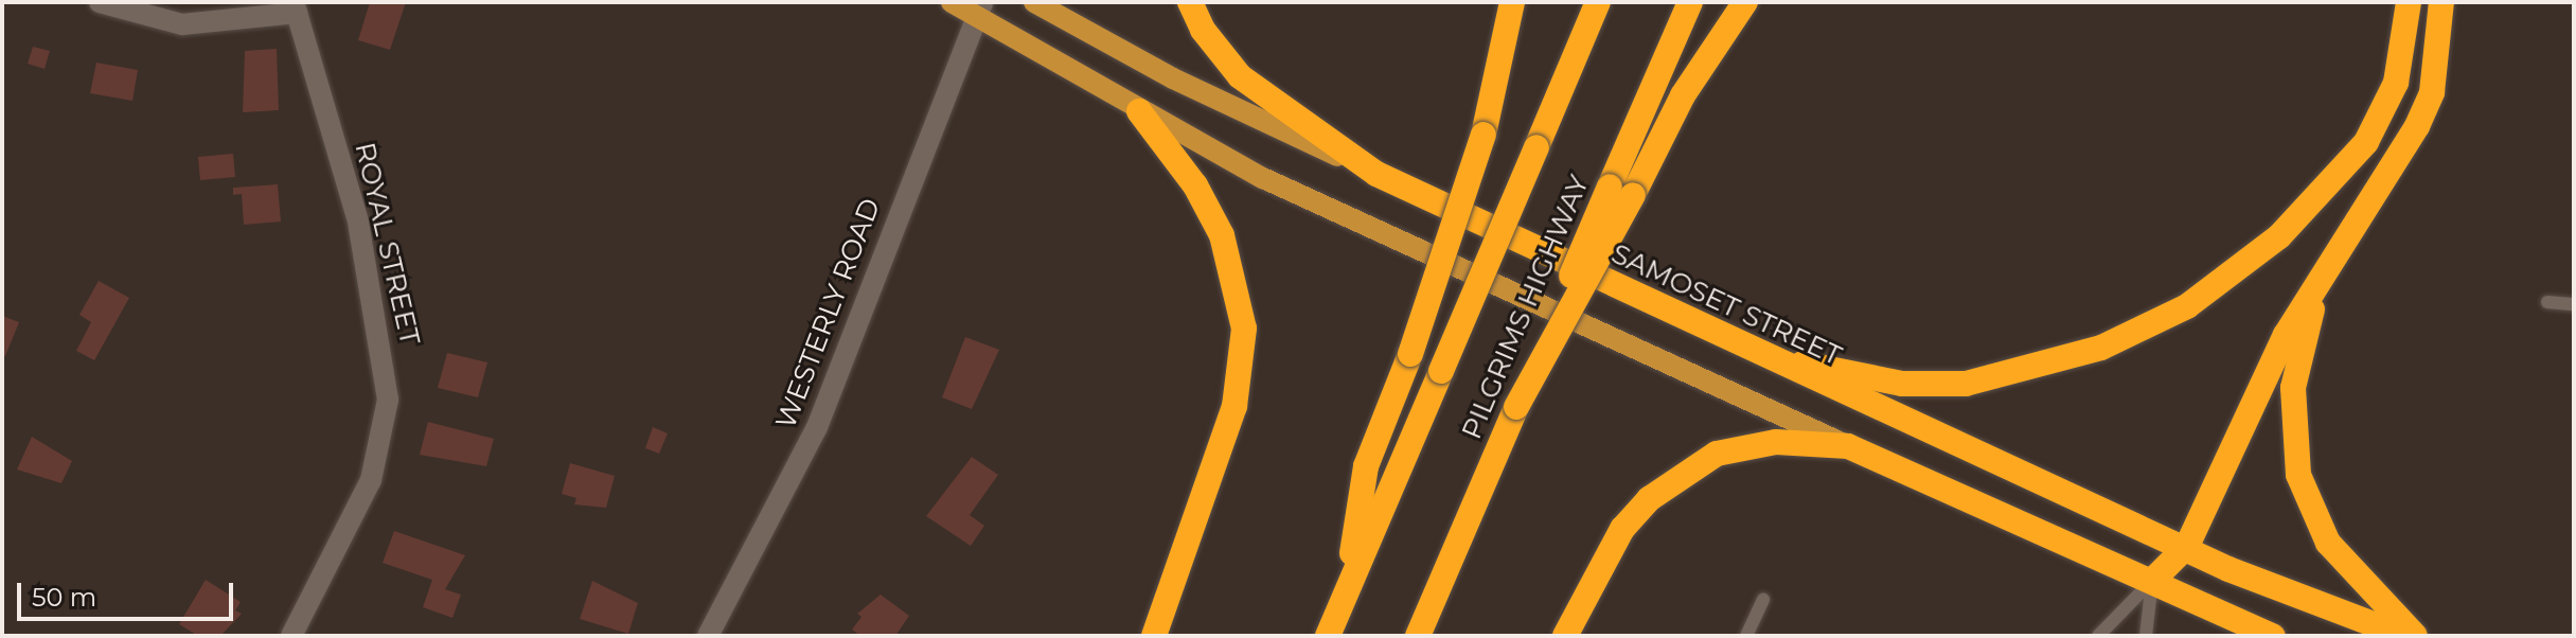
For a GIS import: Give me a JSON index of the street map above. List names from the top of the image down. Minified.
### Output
{"streets":{"highway":["SAMOSET STREET","PILGRIMS HIGHWAY"],"street":["ROYAL STREET","WESTERLY ROAD"]},"scale_bar":"50 m"}
